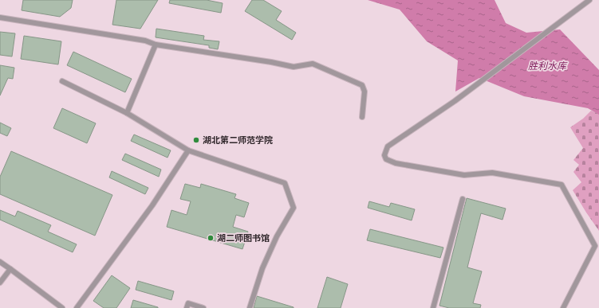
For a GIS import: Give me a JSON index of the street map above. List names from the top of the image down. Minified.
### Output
{"water":["胜利水库"],"places":["湖北第二师范学院","湖二师图书馆"]}
